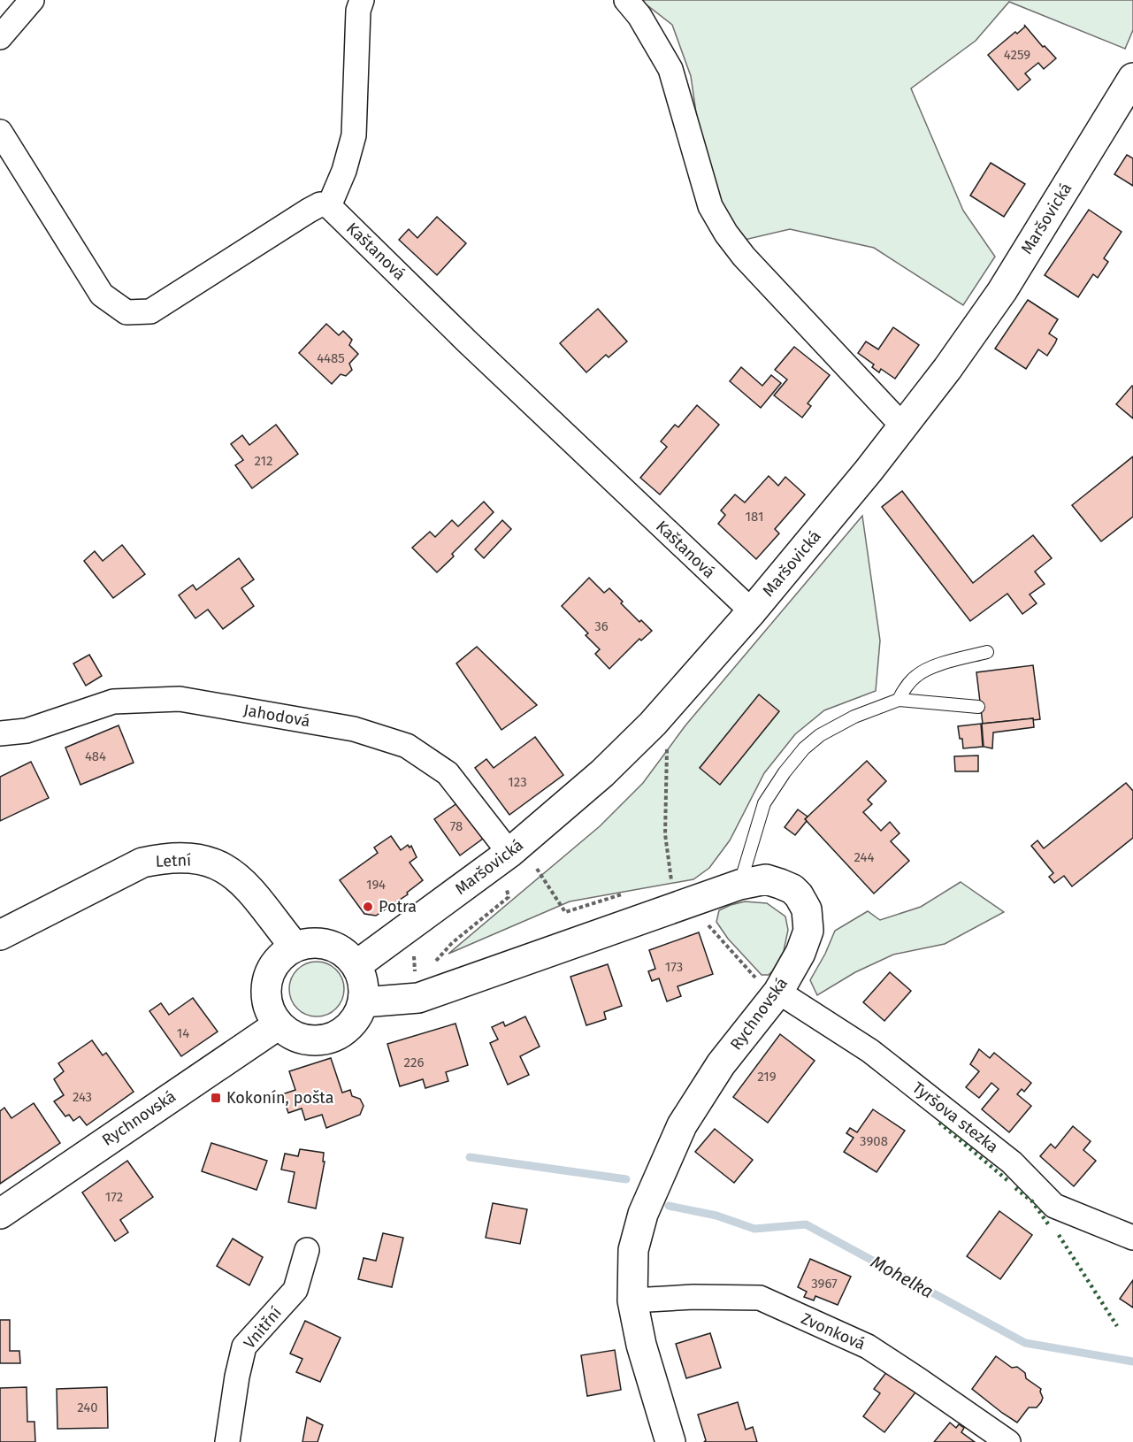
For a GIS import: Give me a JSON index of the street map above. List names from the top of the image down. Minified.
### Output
{"streets":{"main road":["Maršovická","Letní","Rychnovská"],"street":["Kaštanová","Jahodová","Tyršova stezka","Vnitřní","Zvonková"]},"crossings":[["Maršovická","Kaštanová"],["Maršovická","Jahodová"],["Maršovická","Letní"],["Maršovická","Rychnovská"],["Letní","Rychnovská"],["Rychnovská","Tyršova stezka"],["Rychnovská","Zvonková"]],"water":["Mohelka"],"places":{"other":["Potra"],"transit":["Kokonín, pošta"]},"house_numbers":["4259","4485","212","181","36","484","123","78","244","194","173","14","226","219","243","3908","172","3967","240"]}
